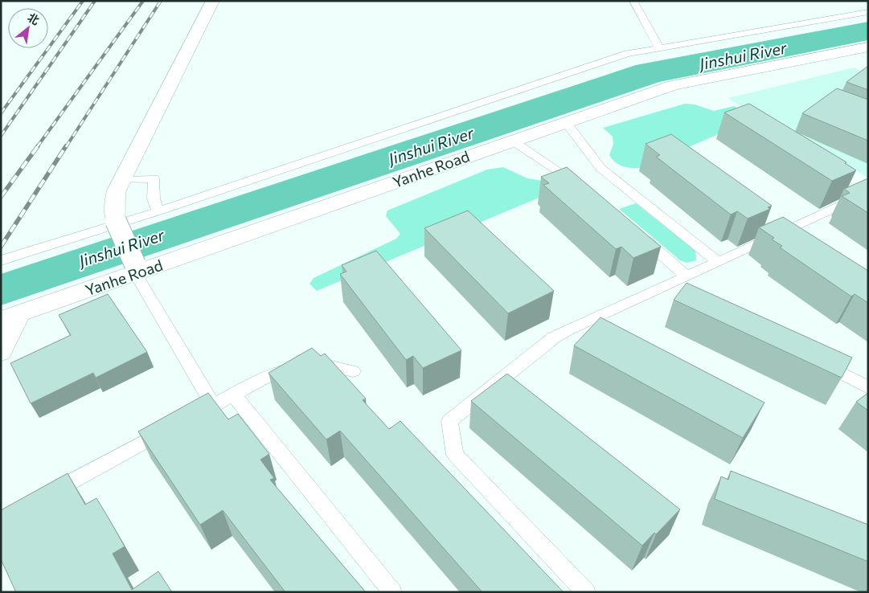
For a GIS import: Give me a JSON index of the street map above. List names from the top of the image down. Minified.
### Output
{"streets":{"street":["Yanhe Road"]},"water":["Jinshui River"],"north":"top right"}
